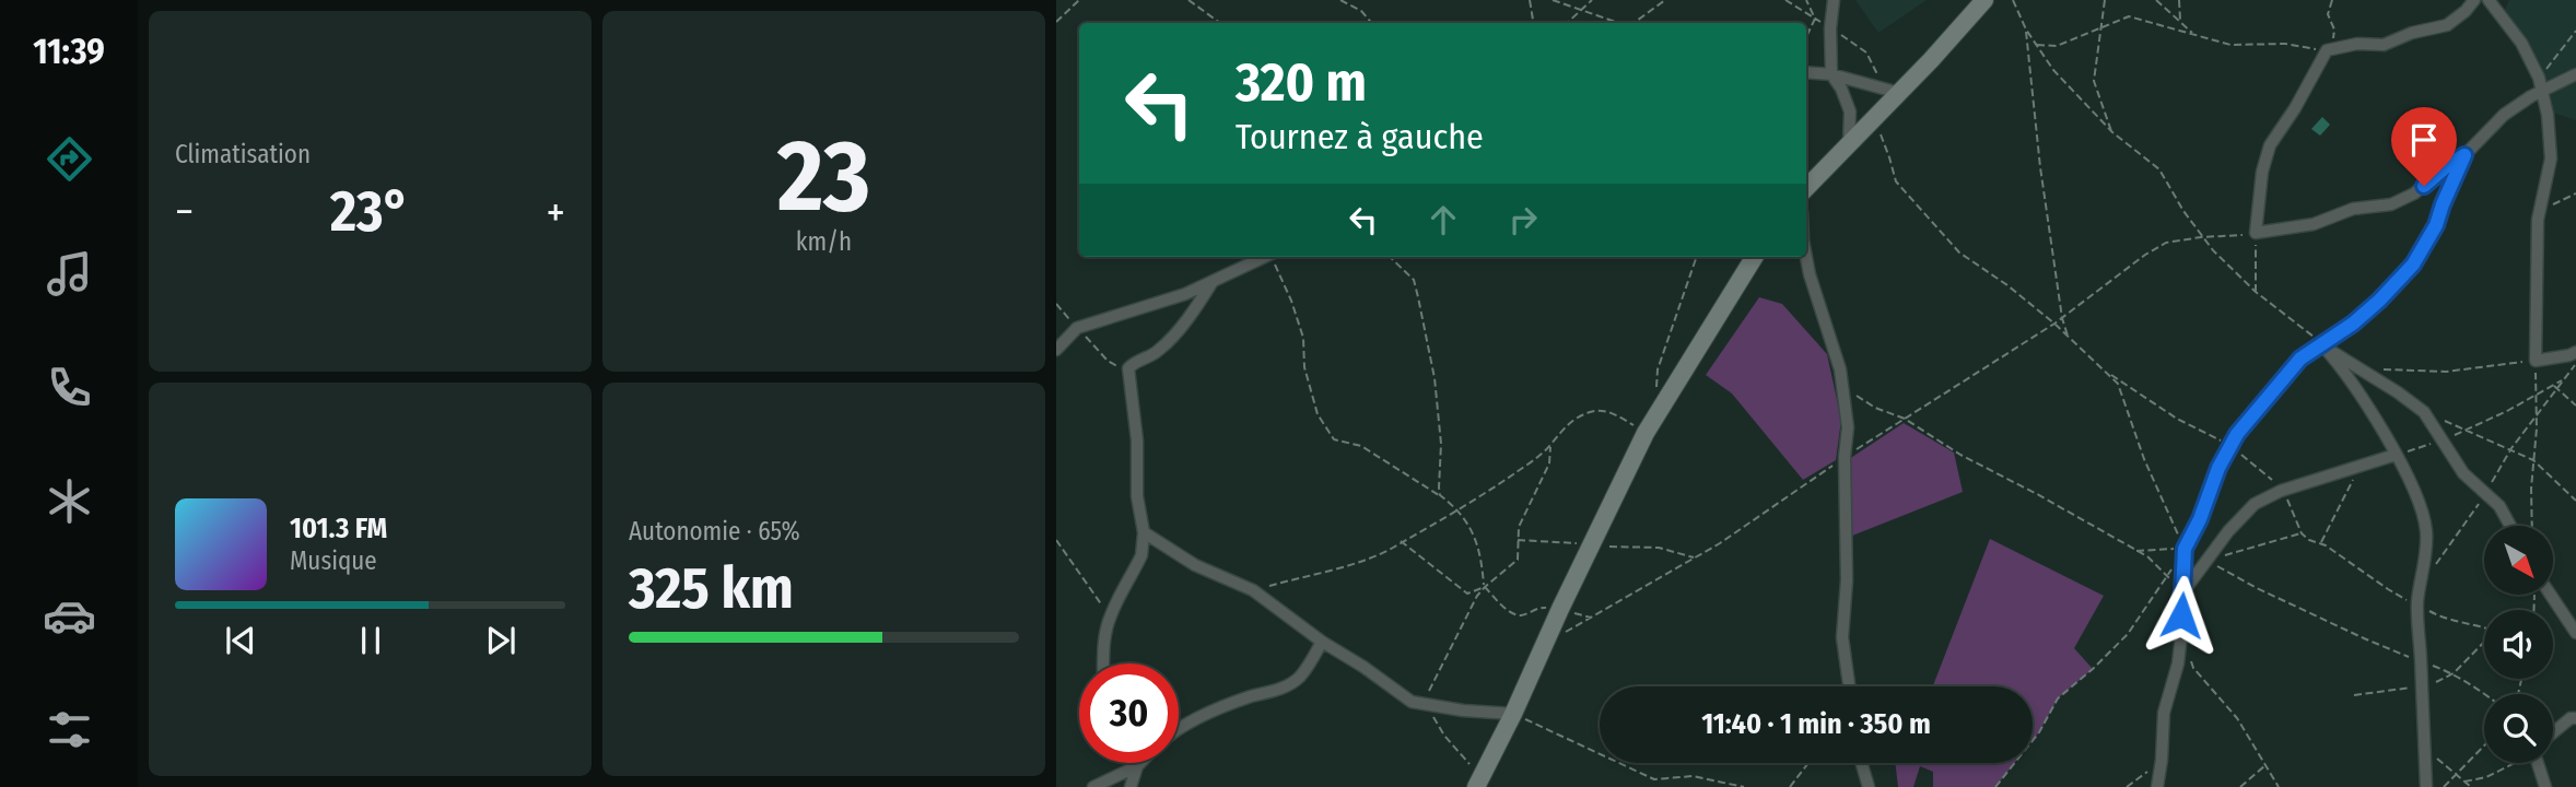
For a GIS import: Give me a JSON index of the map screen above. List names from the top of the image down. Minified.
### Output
{"north":"bottom right","page":{"tabs":"11:39","tile":["Climatisation",["23","km/h"],["Autonomie · 65%","325 km"]],"turn":["320 m","Tournez à gauche"],"heat":["−","23°","+"],"song":["101.3 FM","Musique"],"limit":"30","trip":"11:40 · 1 min · 350 m"}}
